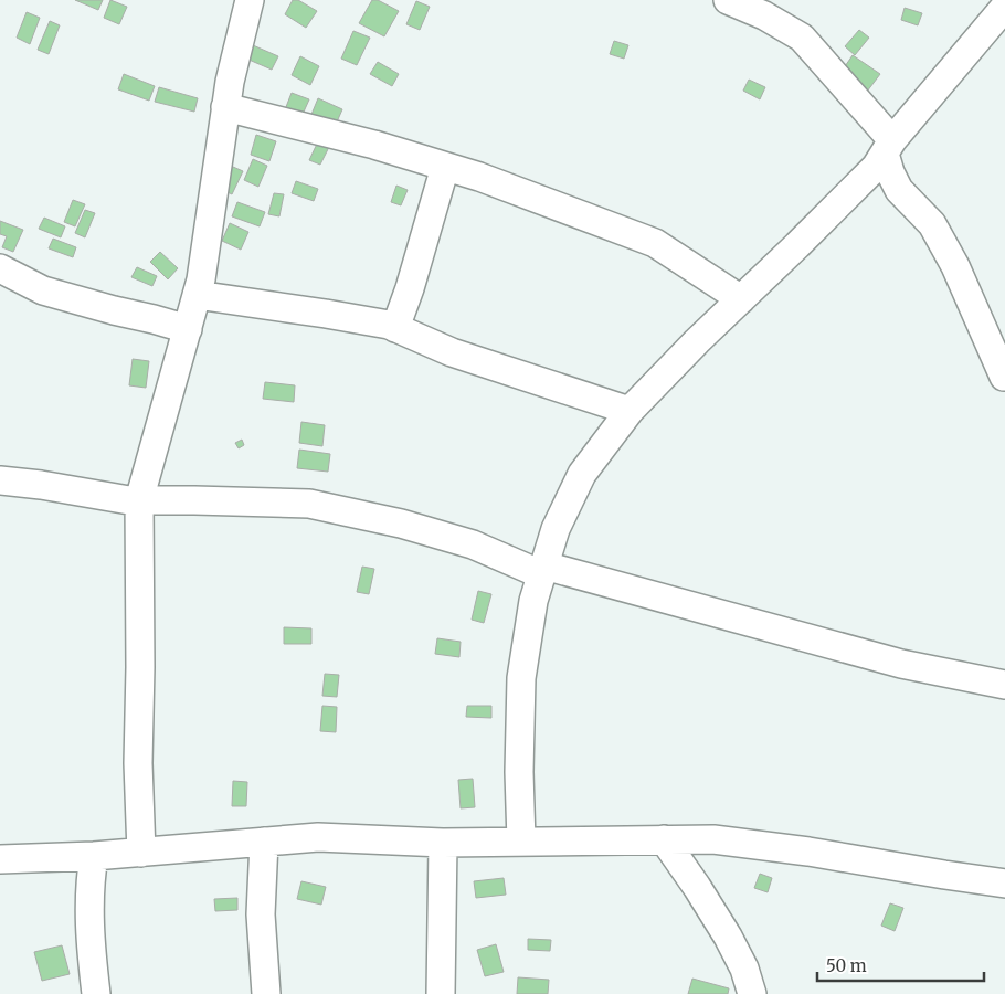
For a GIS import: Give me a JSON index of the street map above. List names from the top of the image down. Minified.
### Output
{"scale_bar":"50 m"}
